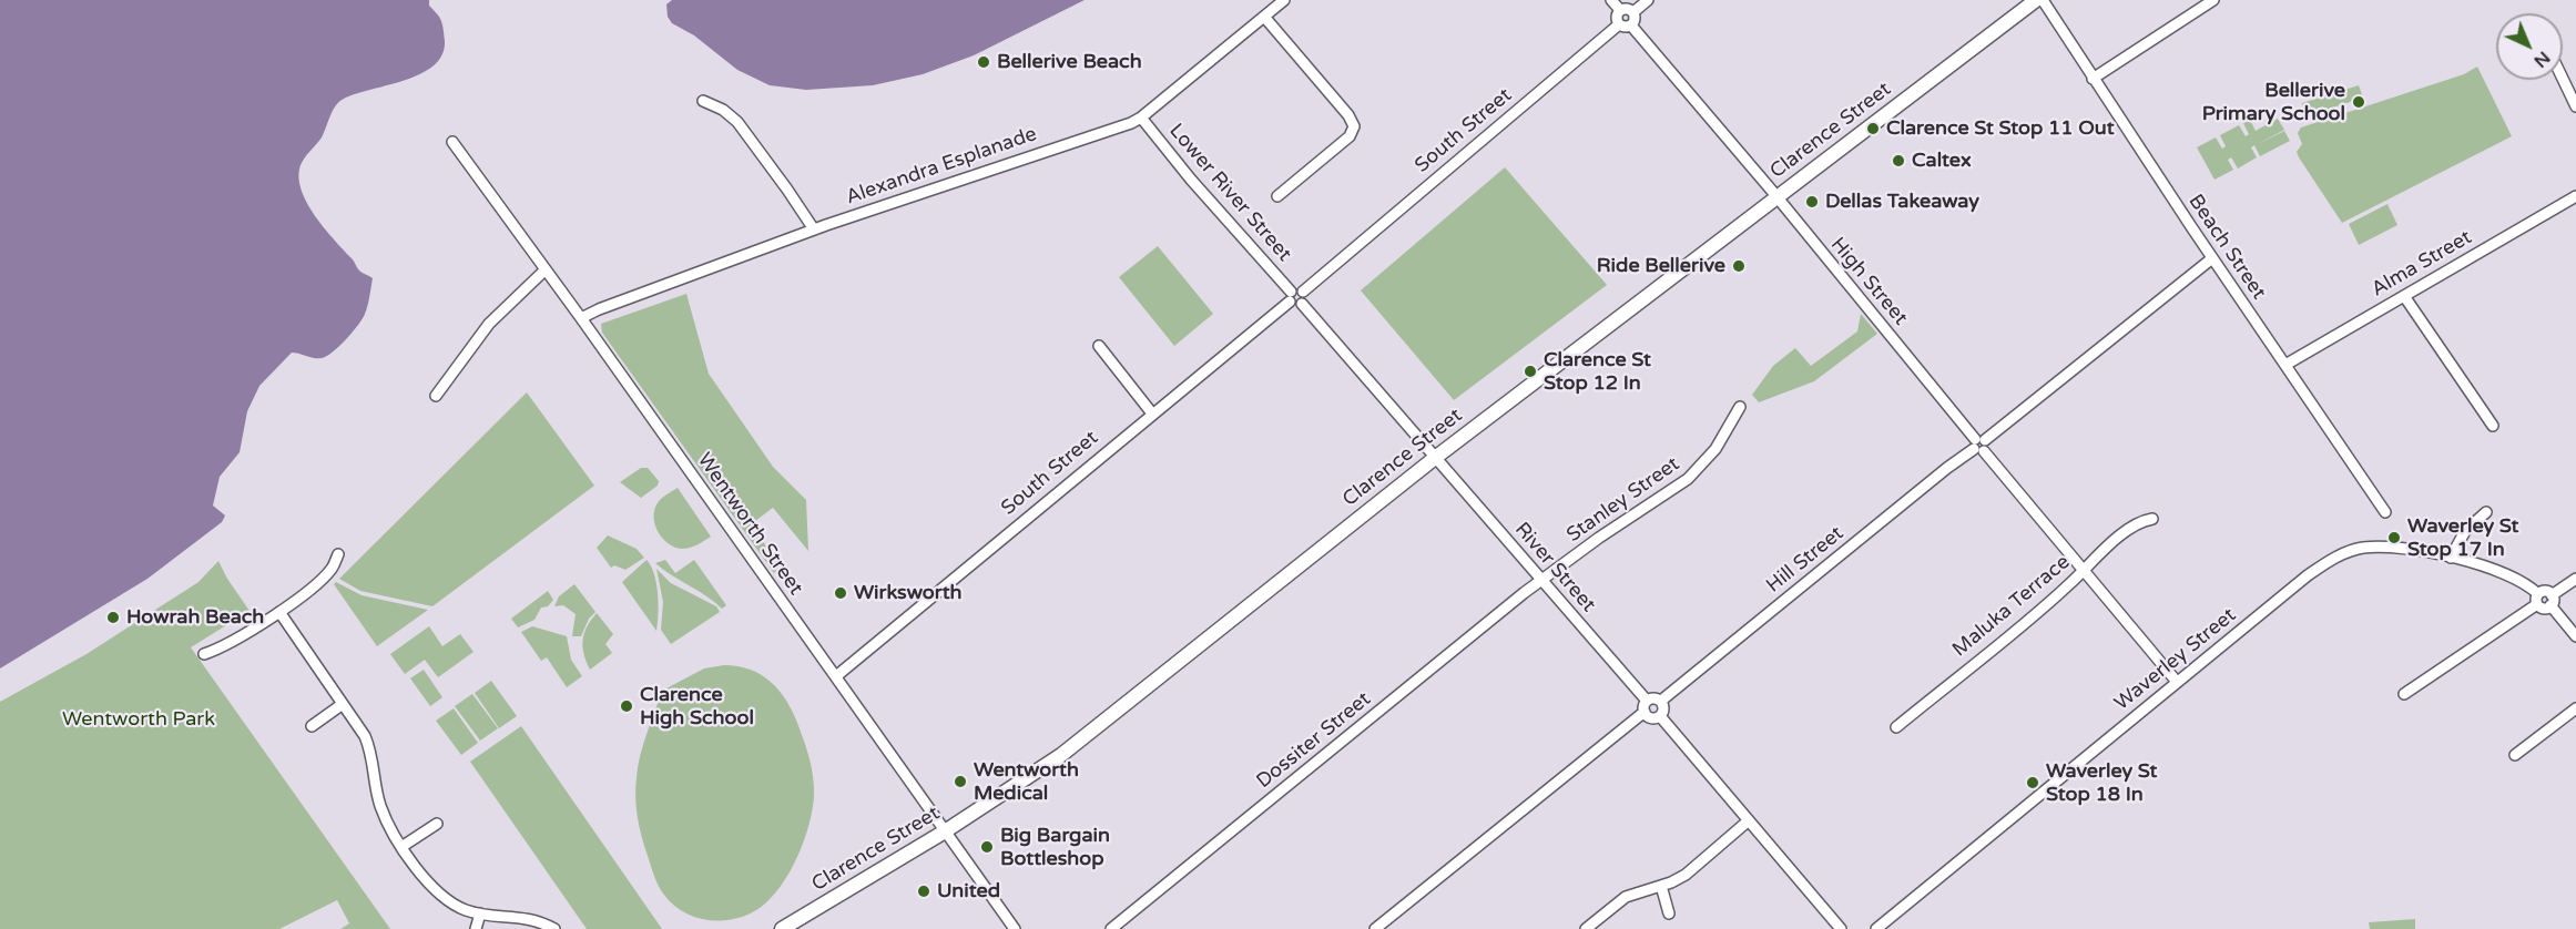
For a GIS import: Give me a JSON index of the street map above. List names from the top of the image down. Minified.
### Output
{"streets":{"main road":["Clarence Street"],"street":["South Street","Alexandra Esplanade","Lower River Street","Beach Street","Alma Street","High Street","Stanley Street","Wentworth Street","Hill Street","River Street","Maluka Terrace","Waverley Street","Dossiter Street"]},"crossings":[["South Street","Lower River Street"],["South Street","High Street"],["South Street","Wentworth Street"],["Clarence Street","High Street"],["Clarence Street","Wentworth Street"],["Clarence Street","River Street"],["Alexandra Esplanade","Lower River Street"],["Alexandra Esplanade","Wentworth Street"],["Beach Street","Alma Street"],["Beach Street","Hill Street"],["High Street","Hill Street"],["High Street","Maluka Terrace"],["High Street","Waverley Street"],["Stanley Street","River Street"],["Stanley Street","Dossiter Street"],["Hill Street","River Street"],["River Street","Dossiter Street"]],"parks":["Wentworth Park"],"places":["Bellerive Beach","Bellerive Primary School","Clarence St Stop 11 Out","Caltex","Dellas Takeaway","Ride Bellerive","Clarence St Stop 12 In","Waverley St Stop 17 In","Wirksworth","Howrah Beach","Clarence High School","Wentworth Medical","Waverley St Stop 18 In","Big Bargain Bottleshop","United"],"north":"bottom right"}
